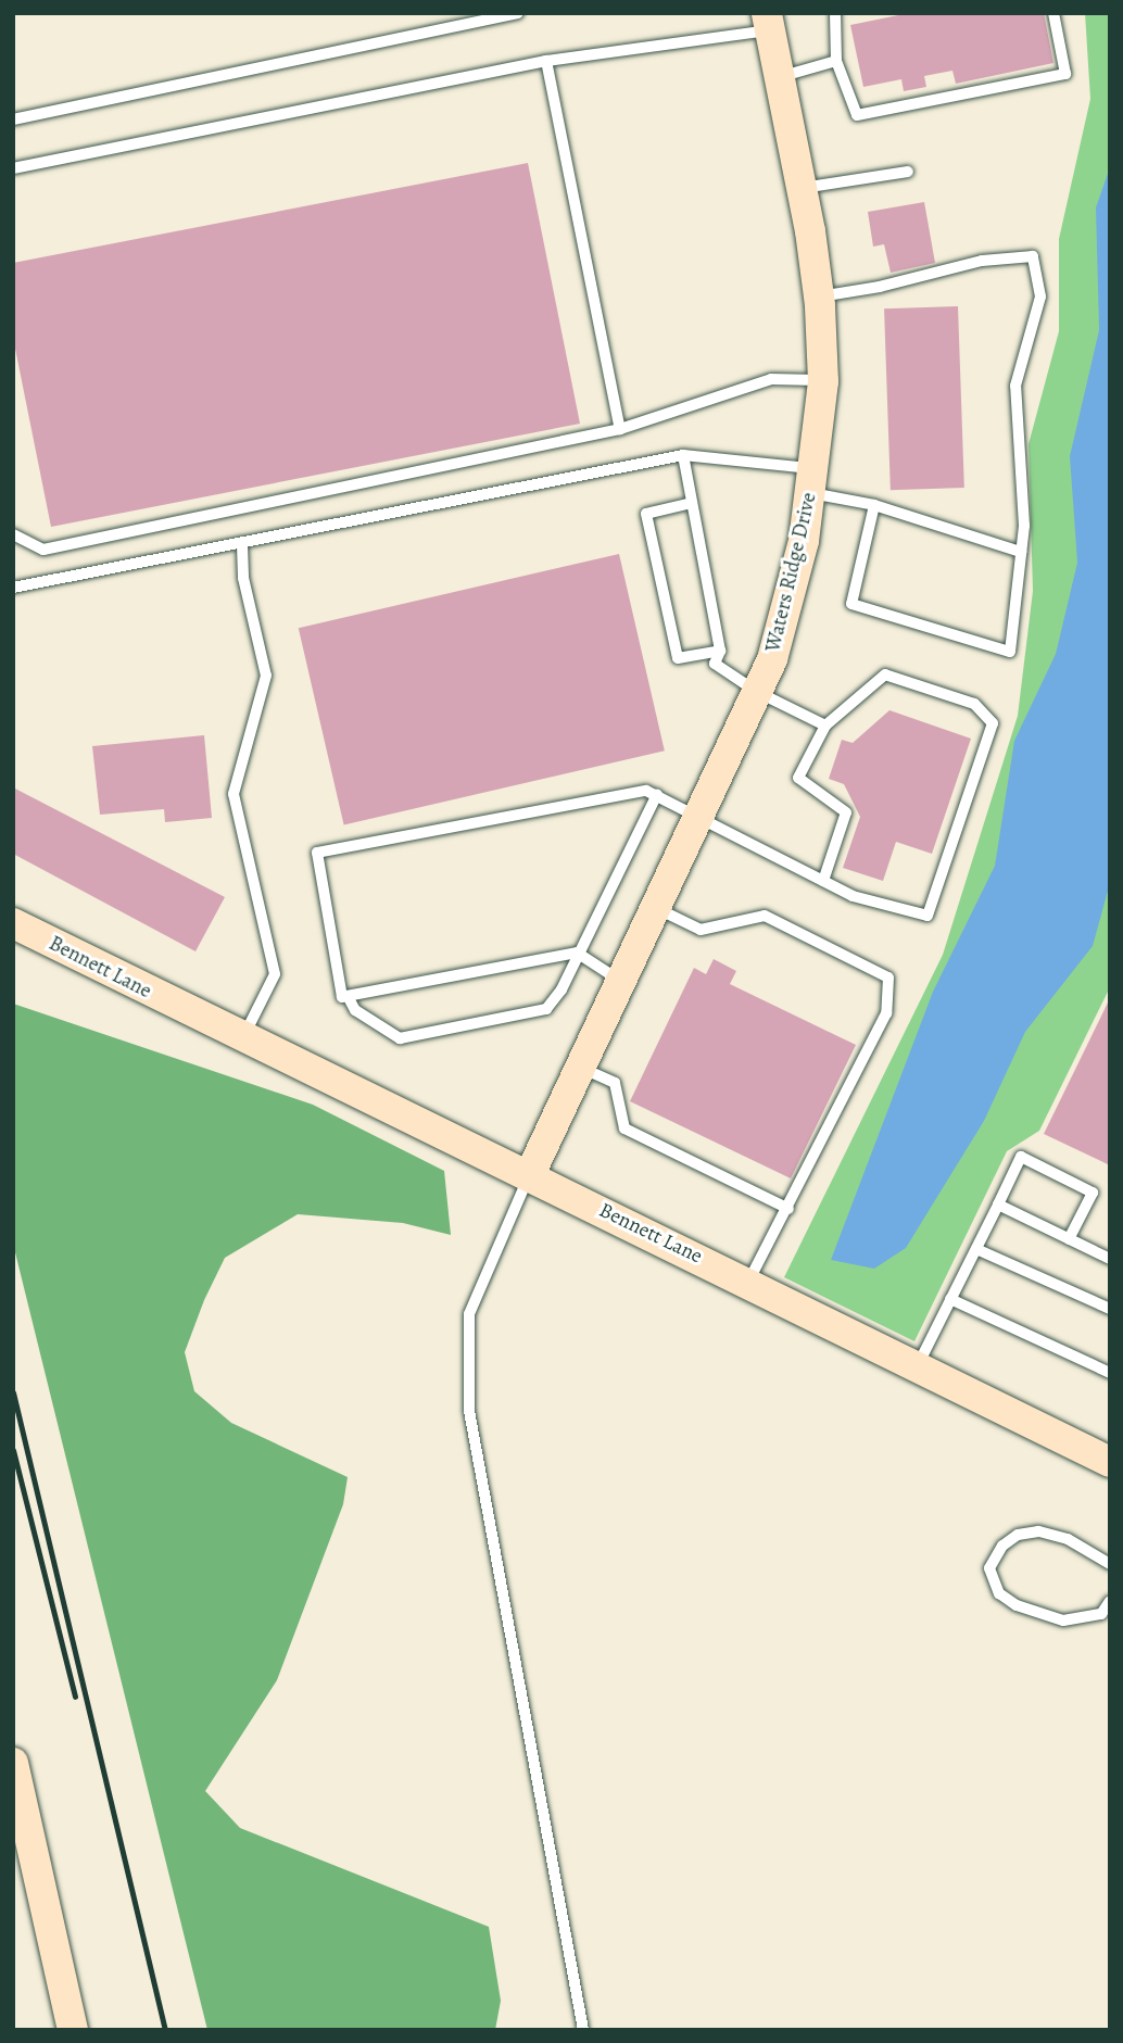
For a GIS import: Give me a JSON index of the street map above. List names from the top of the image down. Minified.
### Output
{"streets":{"street":["Waters Ridge Drive","Bennett Lane"]},"crossings":[["Waters Ridge Drive","Bennett Lane"]]}
